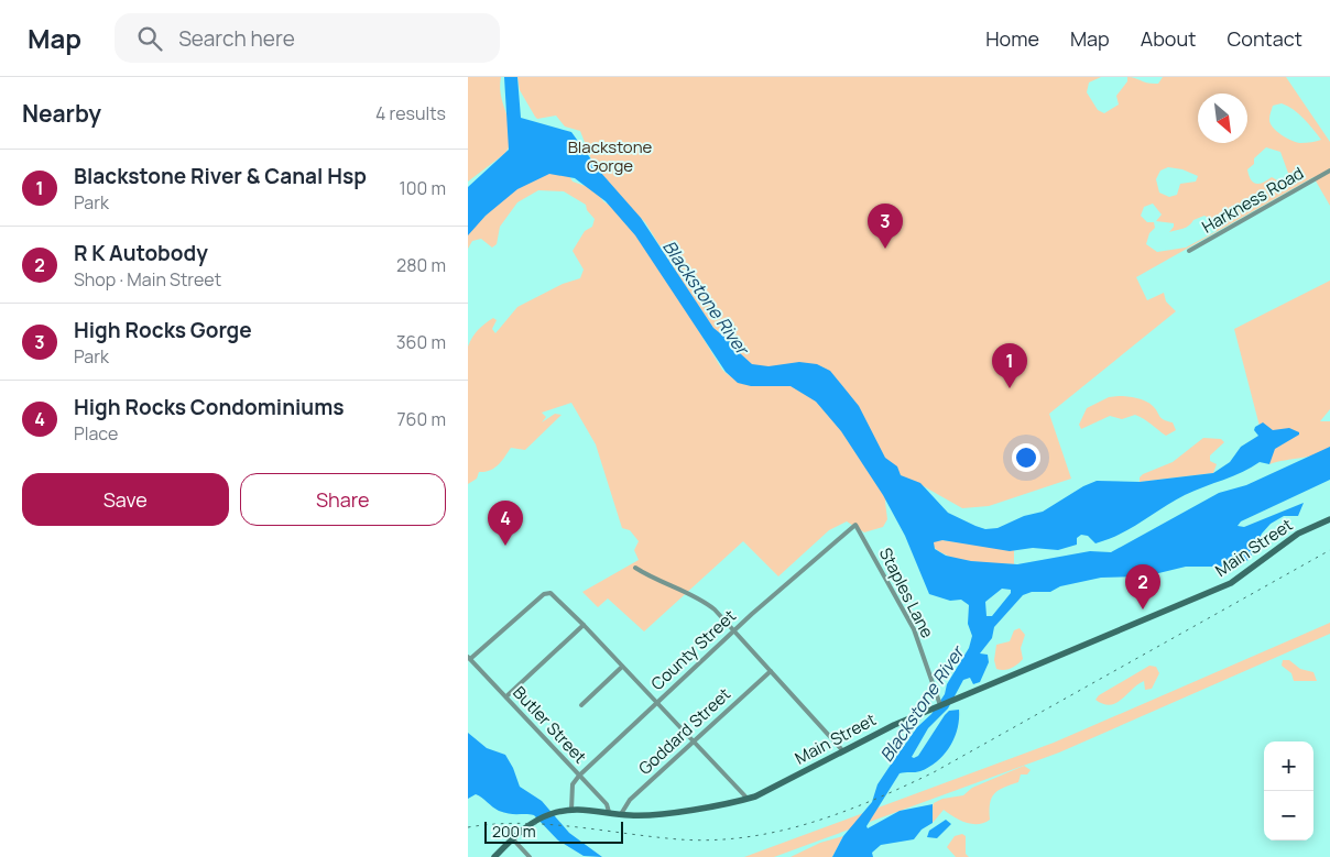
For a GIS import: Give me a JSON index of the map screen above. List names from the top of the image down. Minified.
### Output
{"streets":{"main road":["Main Street"],"street":["Harkness Road","Staples Lane","County Street","Butler Street","Goddard Street"]},"crossings":[["Main Street","Staples Lane"],["Main Street","County Street"],["Main Street","Butler Street"],["Main Street","Goddard Street"],["Staples Lane","County Street"],["County Street","Butler Street"]],"water":["Blackstone River"],"parks":["Blackstone Gorge"],"scale_bar":"200 m","north":"bottom right","page":{"header":"Map","search":"Search here","nav":["Home","Map","About","Contact"],"heading":["Nearby","4 results"],"list":[{"mark":"1","name":"Blackstone River & Canal Hsp","note":"Park","value":"100 m"},{"mark":"2","name":"R K Autobody","note":"Shop · Main Street","value":"280 m"},{"mark":"3","name":"High Rocks Gorge","note":"Park","value":"360 m"},{"mark":"4","name":"High Rocks Condominiums","note":"Place","value":"760 m"}],"pins":["3","1","4","2"],"buttons":["Save","Share"],"map_buttons":["+","−"],"scale":"200 m"}}
